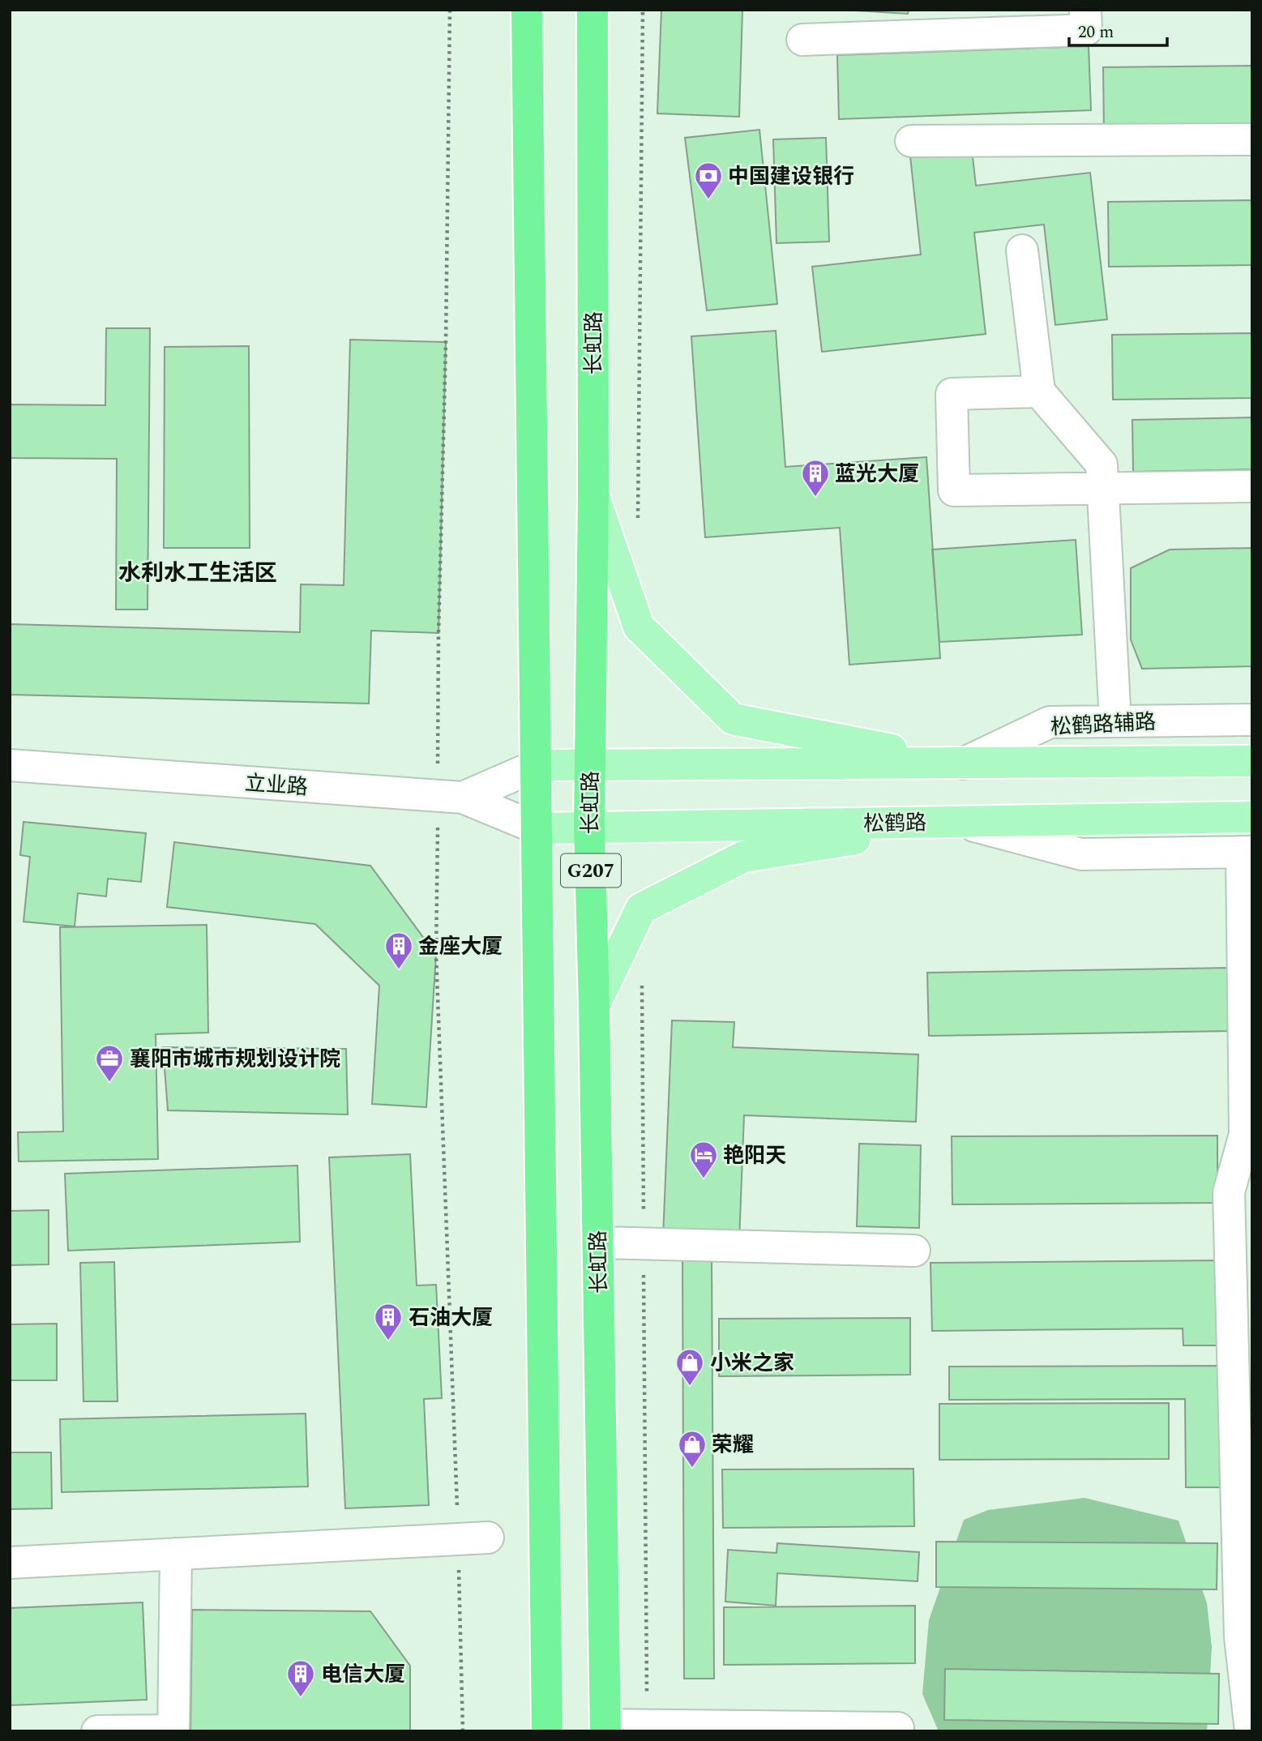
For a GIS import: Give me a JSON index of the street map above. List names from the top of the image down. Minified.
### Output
{"streets":{"highway":["长虹路","G207"],"main road":["松鹤路"],"street":["松鹤路辅路","立业路"]},"crossings":[["长虹路","松鹤路"],["立业路","松鹤路"],["立业路","G207"],["松鹤路","G207"]],"districts":["水利水工生活区"],"places":{"bank":["中国建设银行"],"building":["蓝光大厦","金座大厦","石油大厦","电信大厦"],"office":["襄阳市城市规划设计院"],"hotel":["艳阳天"],"shop":["小米之家","荣耀"]},"scale_bar":"20 m"}
